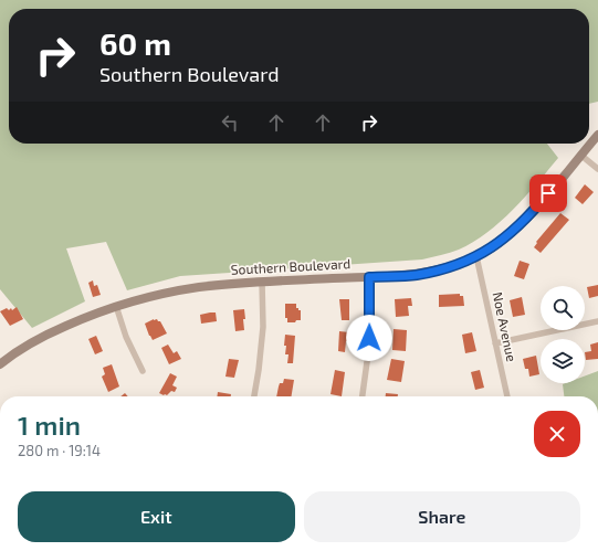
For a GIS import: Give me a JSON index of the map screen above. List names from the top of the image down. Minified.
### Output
{"streets":{"main road":["Southern Boulevard"],"street":["Noe Avenue"]},"crossings":[["Southern Boulevard","Noe Avenue"]],"page":{"turn":["60 m","Southern Boulevard"],"heading":["1 min","280 m · 19:14"],"buttons":["Exit","Share"]}}
